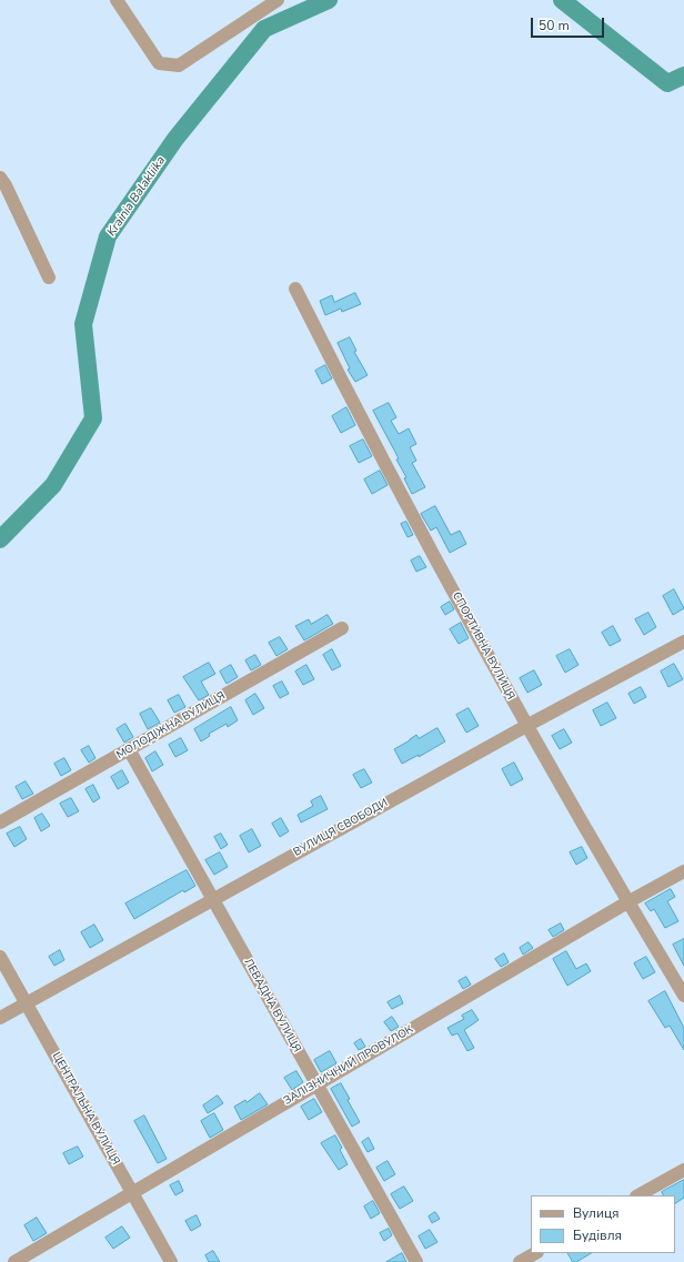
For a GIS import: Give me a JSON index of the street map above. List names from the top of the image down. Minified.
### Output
{"streets":{"street":["СПОРТИВНА ВУЛИЦЯ","МОЛОДІЖНА ВУЛИЦЯ","ВУЛИЦЯ СВОБОДИ","ЛЕВАДНА ВУЛИЦЯ","ЗАЛІЗНИЧНИЙ ПРОВУЛОК","ЦЕНТРАЛЬНА ВУЛИЦЯ"]},"crossings":[["СПОРТИВНА ВУЛИЦЯ","ВУЛИЦЯ СВОБОДИ"],["СПОРТИВНА ВУЛИЦЯ","ЗАЛІЗНИЧНИЙ ПРОВУЛОК"],["МОЛОДІЖНА ВУЛИЦЯ","ЛЕВАДНА ВУЛИЦЯ"],["ВУЛИЦЯ СВОБОДИ","ЛЕВАДНА ВУЛИЦЯ"],["ВУЛИЦЯ СВОБОДИ","ЦЕНТРАЛЬНА ВУЛИЦЯ"],["ЛЕВАДНА ВУЛИЦЯ","ЗАЛІЗНИЧНИЙ ПРОВУЛОК"],["ЗАЛІЗНИЧНИЙ ПРОВУЛОК","ЦЕНТРАЛЬНА ВУЛИЦЯ"]],"water":["Krainia Balakliika"],"legend":["Вулиця","Будівля"],"scale_bar":"50 m"}
